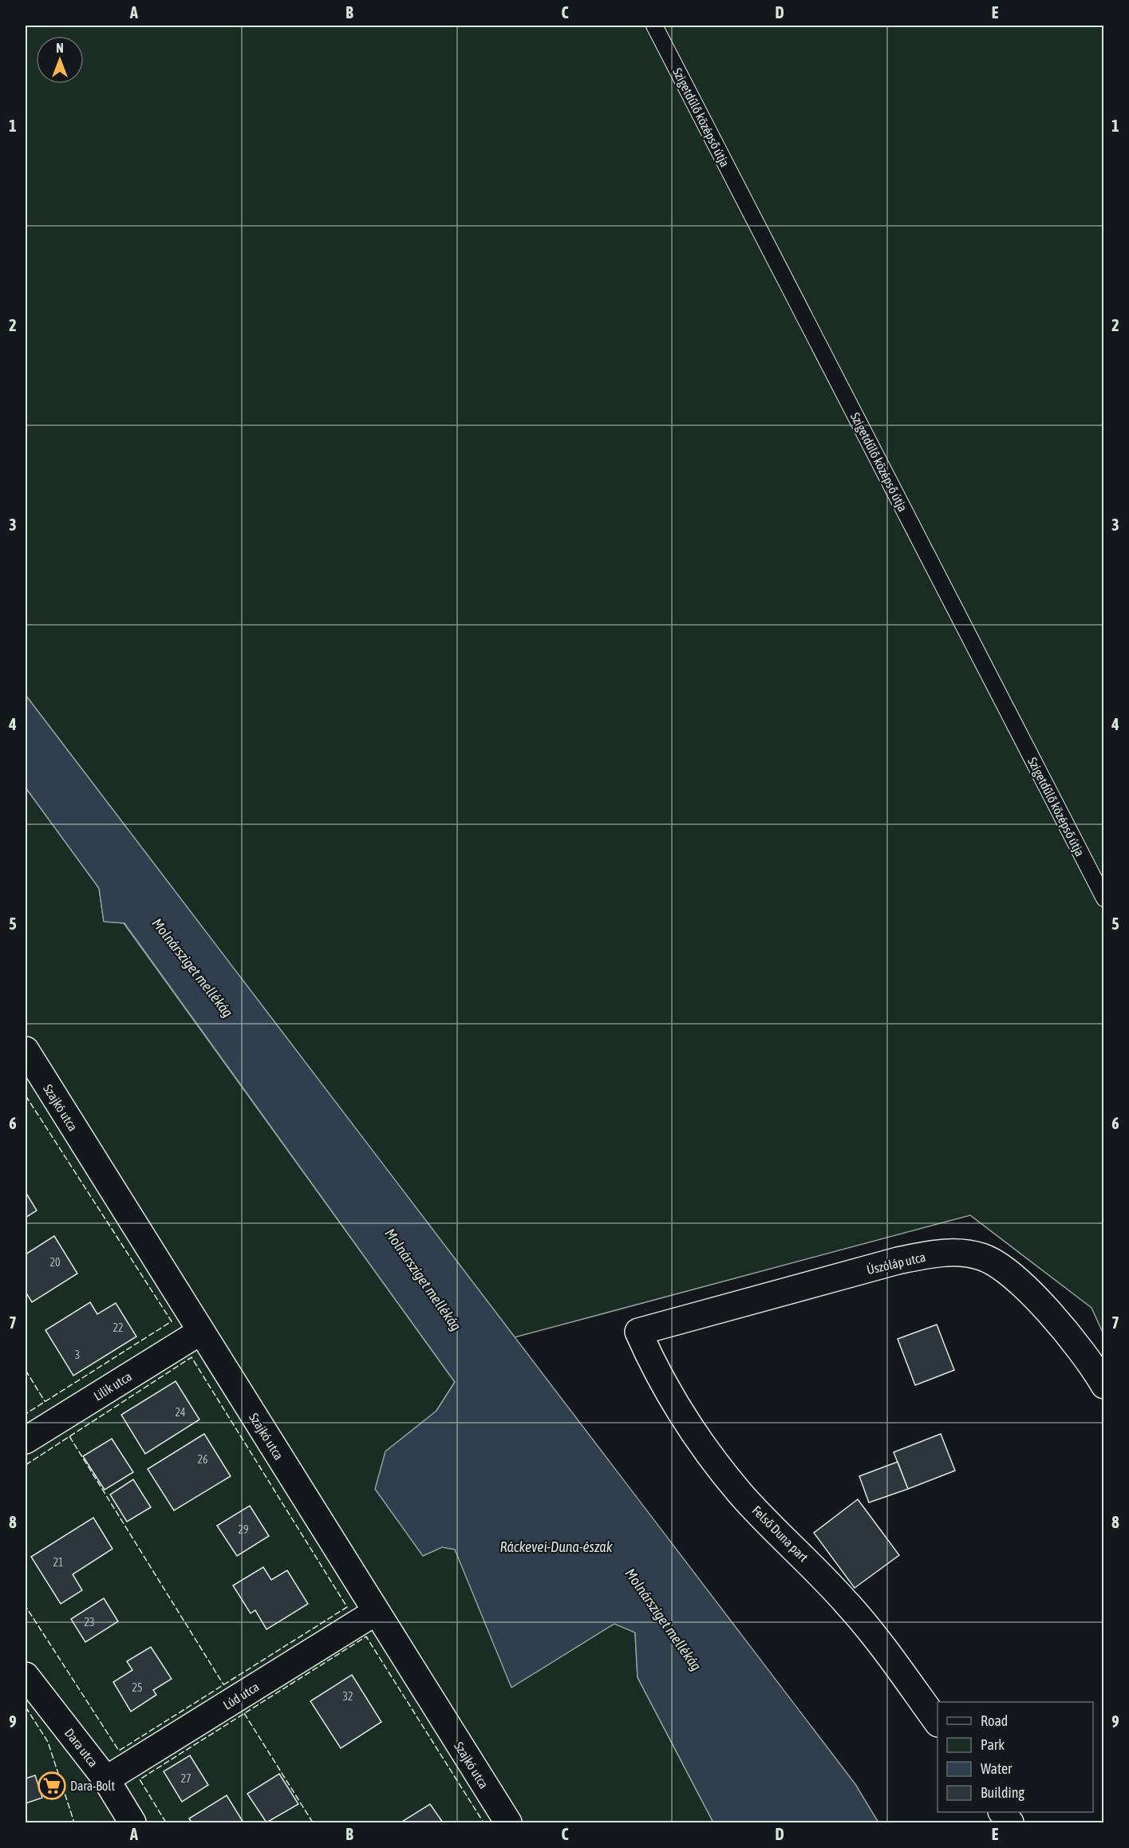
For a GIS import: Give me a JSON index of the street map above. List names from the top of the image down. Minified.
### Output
{"streets":{"street":["Szajkó utca","Úszóláp utca","Lilik utca","Felső Duna part","Lúd utca","Dara utca"],"lane":["Szigetdűlő középső útja"]},"crossings":[["Szajkó utca","Lilik utca"],["Szajkó utca","Lúd utca"],["Úszóláp utca","Felső Duna part"],["Lúd utca","Dara utca"]],"water":["Molnársziget mellékág","Ráckevei-Duna-észak"],"places":{"supermarket":["Dara-Bolt"]},"house_numbers":["20","22","3","24","26","29","21","23","25","32","27"],"legend":["Road","Park","Water","Building"],"north":"top","grid":{"columns":["A","B","C","D","E"],"rows":["1","2","3","4","5","6","7","8","9"]}}
